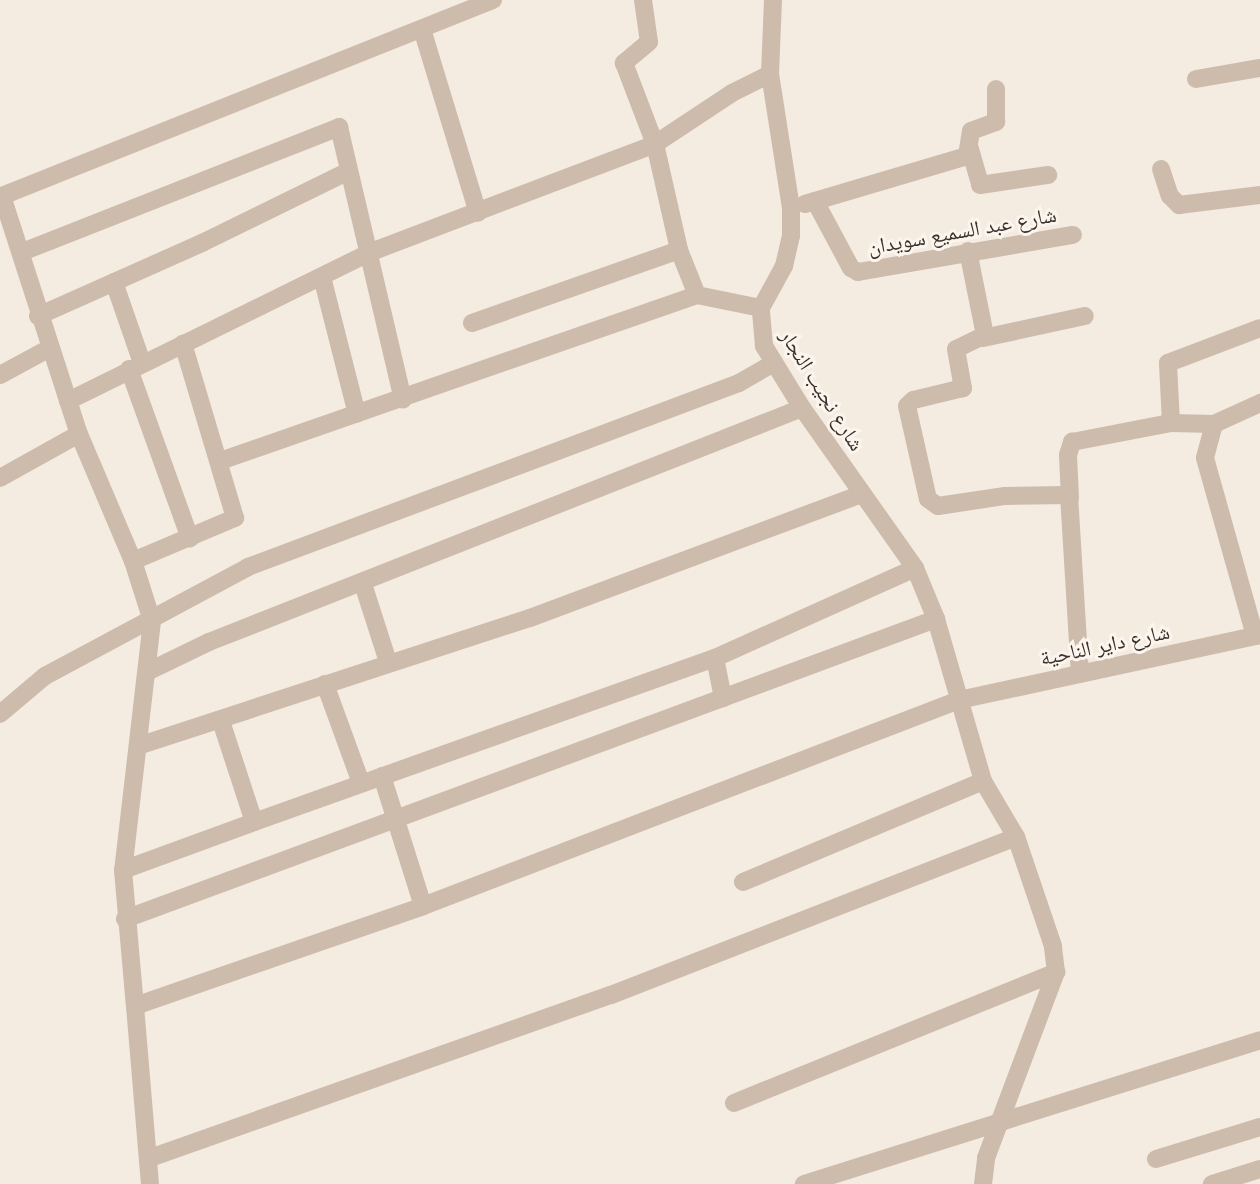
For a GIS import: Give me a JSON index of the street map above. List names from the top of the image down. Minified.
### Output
{"streets":{"street":["شارع عبد السميع سويدان","شارع نجيب النجار","شارع داير الناحية"]},"crossings":[["شارع نجيب النجار","شارع داير الناحية"]]}
